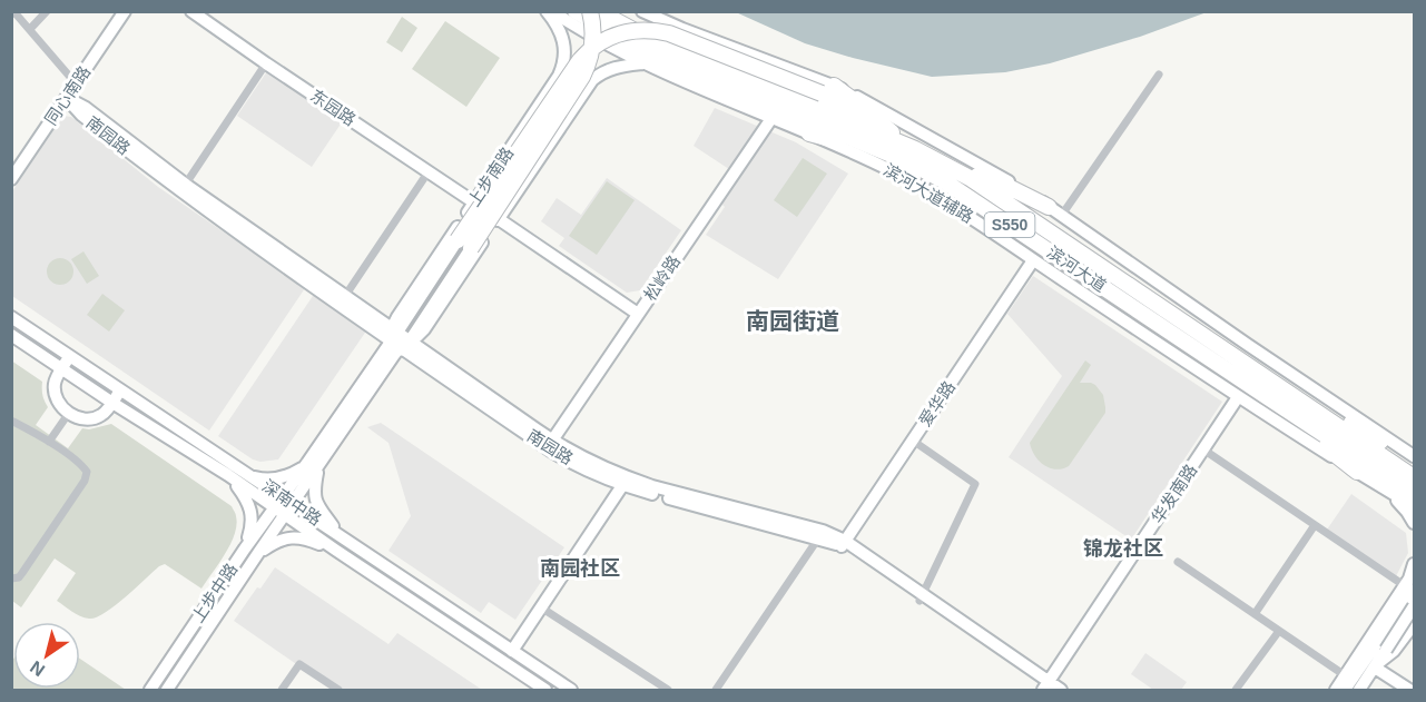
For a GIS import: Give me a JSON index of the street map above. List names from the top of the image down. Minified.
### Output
{"streets":{"highway":["S550","滨河大道"],"main road":["同心南路","东园路","南园路","上步南路","滨河大道辅路","松岭路","爱华路","华发南路","深南中路","上步中路"]},"crossings":[["同心南路","南园路"],["东园路","上步南路"],["南园路","上步南路"],["南园路","松岭路"],["南园路","爱华路"],["南园路","华发南路"],["上步南路","滨河大道辅路"],["上步南路","深南中路"],["上步南路","上步中路"],["滨河大道辅路","松岭路"],["滨河大道辅路","爱华路"],["滨河大道辅路","华发南路"],["深南中路","上步中路"]],"districts":["南园街道","锦龙社区","南园社区"],"north":"bottom left"}
